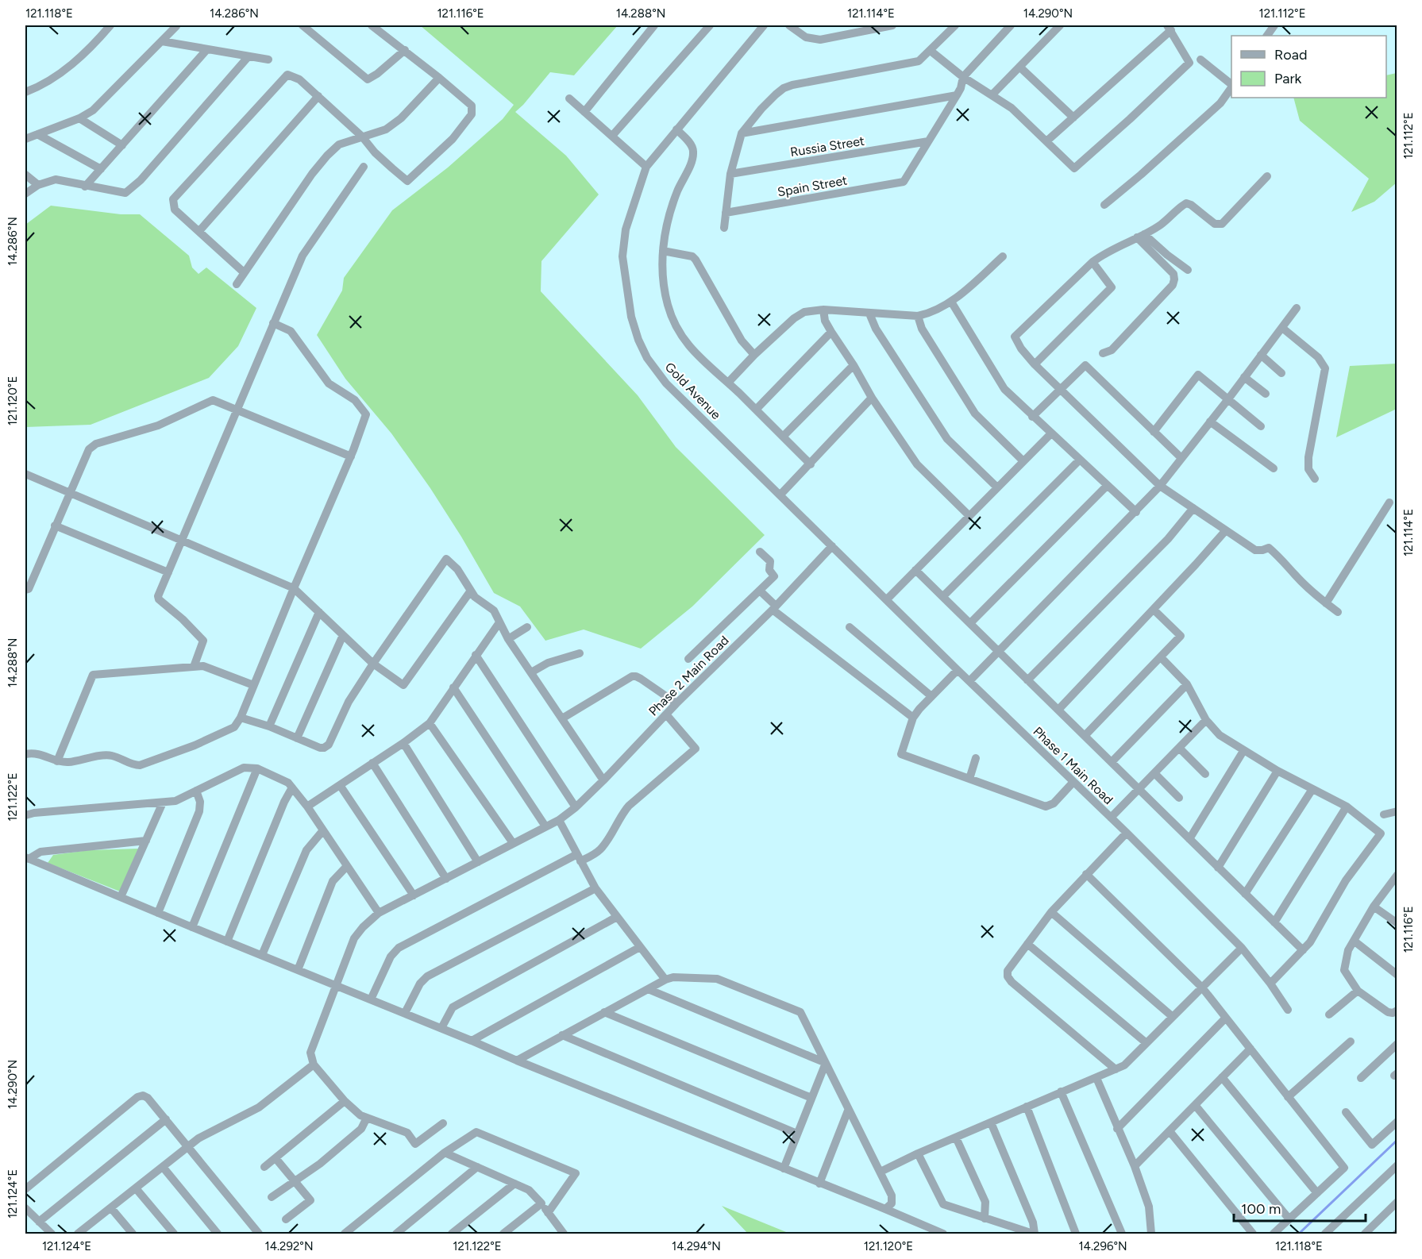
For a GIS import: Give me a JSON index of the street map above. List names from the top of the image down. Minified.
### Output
{"streets":{"street":["Russia Street","Spain Street","Gold Avenue","Phase 2 Main Road","Phase 1 Main Road"]},"crossings":[["Russia Street","Spain Street"],["Gold Avenue","Phase 2 Main Road"],["Gold Avenue","Phase 1 Main Road"],["Phase 2 Main Road","Phase 1 Main Road"]],"legend":["Road","Park"],"scale_bar":"100 m","coordinates":["121.118°E","14.286°N","121.116°E","14.288°N","121.114°E","14.290°N","121.112°E","121.120°E","121.122°E","121.124°E","14.292°N","14.294°N","14.296°N"]}
